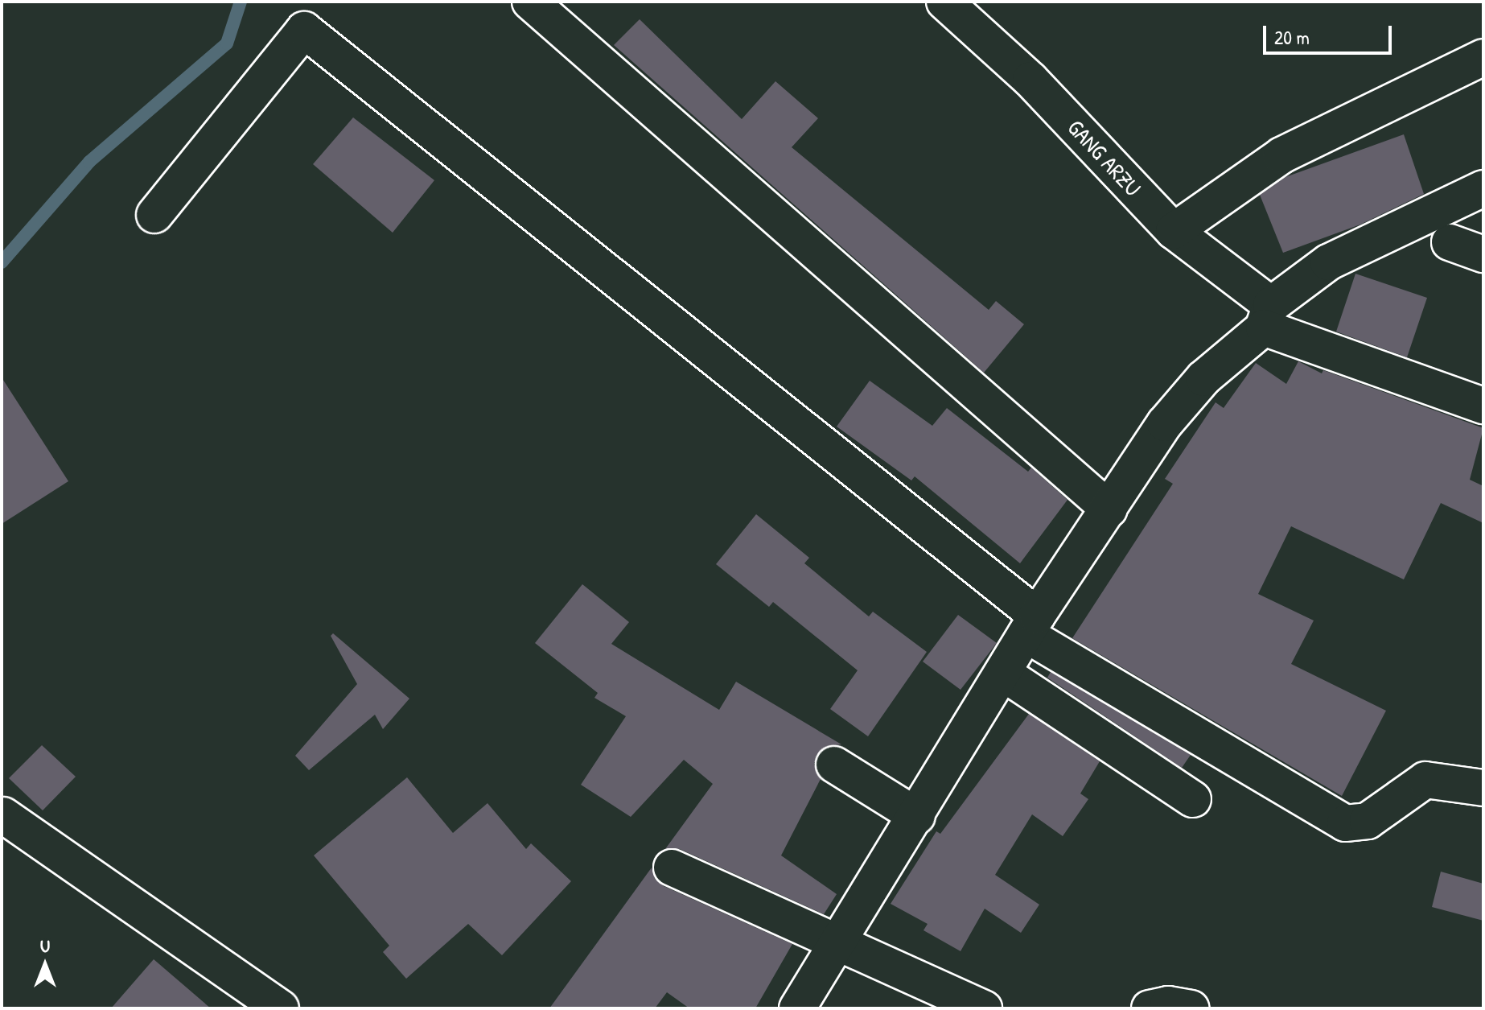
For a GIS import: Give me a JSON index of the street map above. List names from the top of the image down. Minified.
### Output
{"streets":{"street":["GANG ARZU"]},"scale_bar":"20 m","north":"top"}
